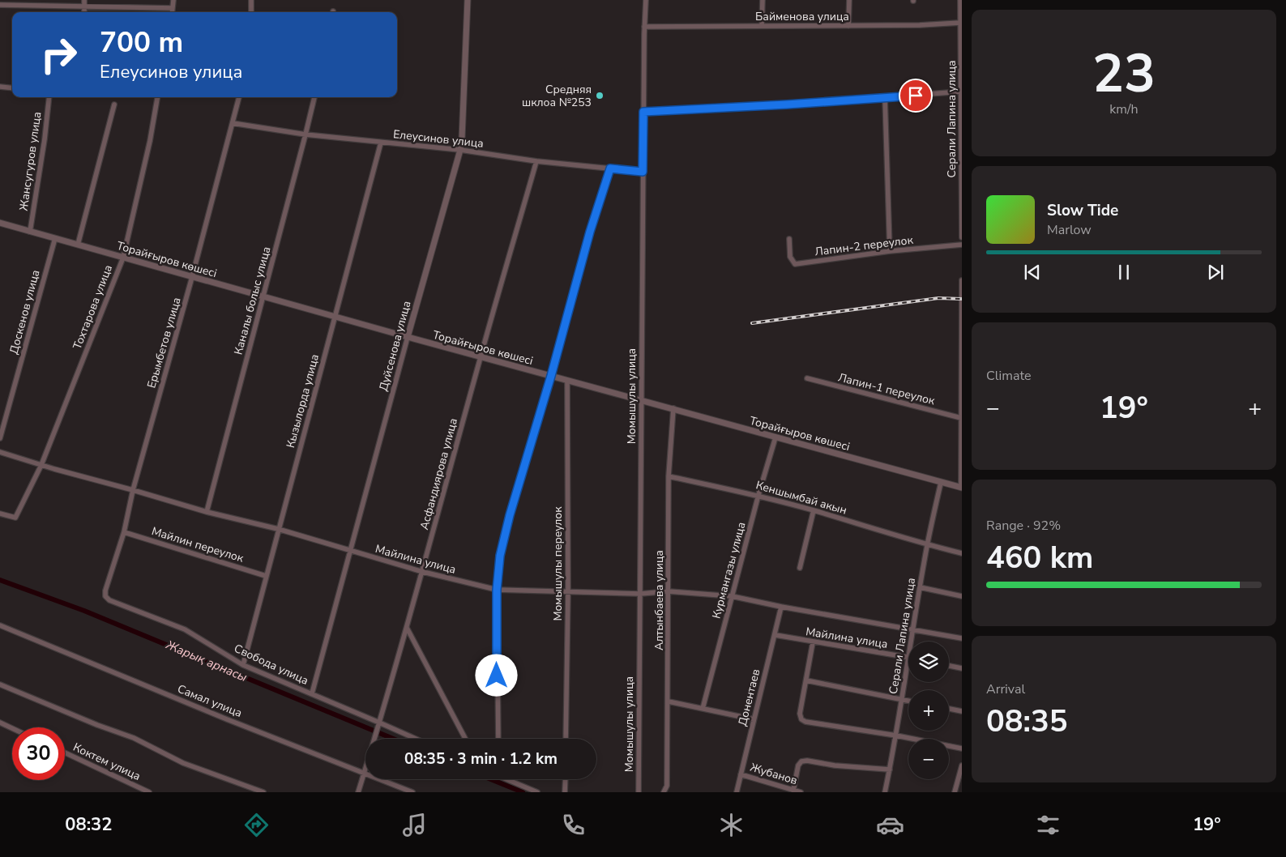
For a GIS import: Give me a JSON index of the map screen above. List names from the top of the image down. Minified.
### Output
{"streets":{"street":["Байменова улица","Серали Лапина улица","Елеусинов улица","Жансугуров улица","Лапин-2 переулок","Торайғыров көшесі","Каналы болыс улица","Тохтарова улица","Доскенов улица","Ерымбетов улица","Дуйсенова улица","Лапин-1 переулок","Момышулы улица","Кызылорда улица","Асфандиярова улица","Кеншымбай акын","Майлин переулок","Майлина улица","Момышулы переулок","Курмангазы улица","Алтынбаева улица","Свобода улица","Донентаев","Самал улица","Коктем улица","Жубанов"]},"crossings":[["Байменова улица","Серали Лапина улица"],["Байменова улица","Момышулы улица"],["Серали Лапина улица","Торайғыров көшесі"],["Серали Лапина улица","Кеншымбай акын"],["Серали Лапина улица","Майлина улица"],["Елеусинов улица","Каналы болыс улица"],["Елеусинов улица","Ерымбетов улица"],["Елеусинов улица","Дуйсенова улица"],["Елеусинов улица","Момышулы улица"],["Елеусинов улица","Кызылорда улица"],["Елеусинов улица","Асфандиярова улица"],["Жансугуров улица","Торайғыров көшесі"],["Торайғыров көшесі","Каналы болыс улица"],["Торайғыров көшесі","Тохтарова улица"],["Торайғыров көшесі","Доскенов улица"],["Торайғыров көшесі","Ерымбетов улица"],["Торайғыров көшесі","Дуйсенова улица"],["Торайғыров көшесі","Момышулы улица"],["Торайғыров көшесі","Кызылорда улица"],["Торайғыров көшесі","Асфандиярова улица"],["Торайғыров көшесі","Момышулы переулок"],["Торайғыров көшесі","Курмангазы улица"],["Торайғыров көшесі","Алтынбаева улица"],["Каналы болыс улица","Майлина улица"],["Тохтарова улица","Майлина улица"],["Ерымбетов улица","Майлин переулок"],["Ерымбетов улица","Майлина улица"],["Ерымбетов улица","Свобода улица"],["Дуйсенова улица","Майлина улица"],["Дуйсенова улица","Свобода улица"],["Момышулы улица","Майлина улица"],["Кызылорда улица","Майлин переулок"],["Кызылорда улица","Майлина улица"],["Кызылорда улица","Свобода улица"],["Асфандиярова улица","Майлина улица"],["Асфандиярова улица","Свобода улица"],["Асфандиярова улица","Самал улица"],["Кеншымбай акын","Курмангазы улица"],["Кеншымбай акын","Алтынбаева улица"],["Майлина улица","Момышулы переулок"],["Майлина улица","Курмангазы улица"],["Майлина улица","Алтынбаева улица"],["Майлина улица","Донентаев"],["Донентаев","Жубанов"]],"water":["Жарық арнасы"],"places":["Средняя шклоа №253"],"page":{"tile":[["23","km/h"],"Climate",["Range · 92%","460 km"],["Arrival","08:35"]],"turn":["700 m","Елеусинов улица"],"song":["Slow Tide","Marlow"],"heat":["−","19°","+"],"map_buttons":["+","−"],"limit":"30","trip":"08:35 · 3 min · 1.2 km","tabs":["08:32","19°"]}}
